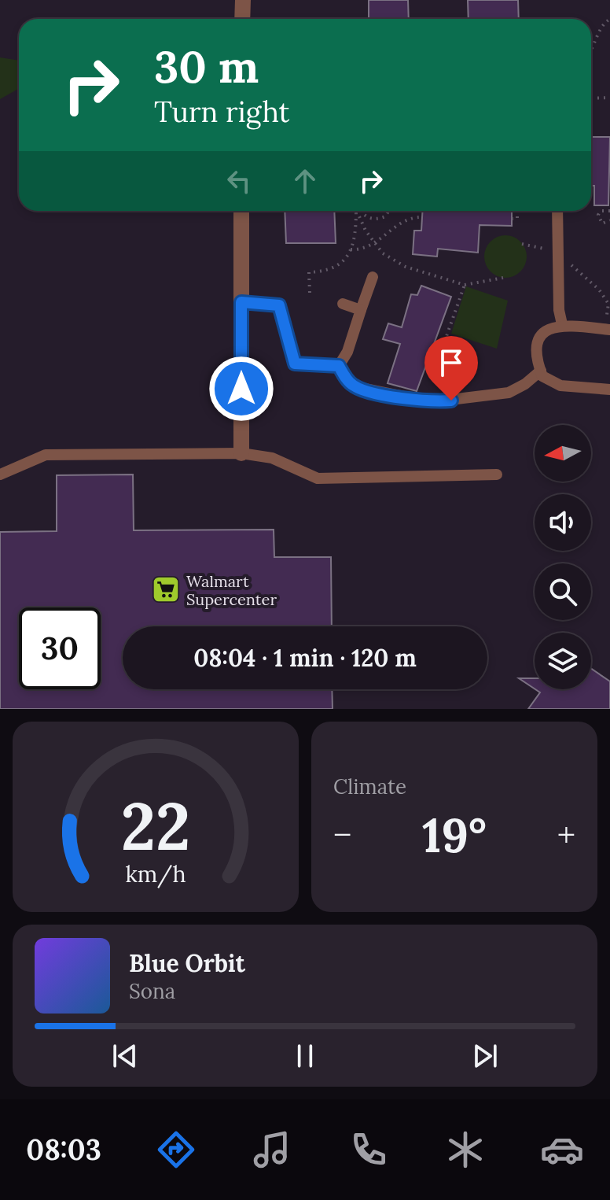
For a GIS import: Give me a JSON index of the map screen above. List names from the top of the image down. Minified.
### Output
{"places":{"supermarket":["Walmart Supercenter"]},"north":"left","page":{"turn":["30 m","Turn right"],"limit":"30","trip":"08:04 · 1 min · 120 m","tile":"Climate","heat":["−","19°","+"],"song":["Blue Orbit","Sona"],"tabs":"08:03","gauge":["22","km/h"]}}
